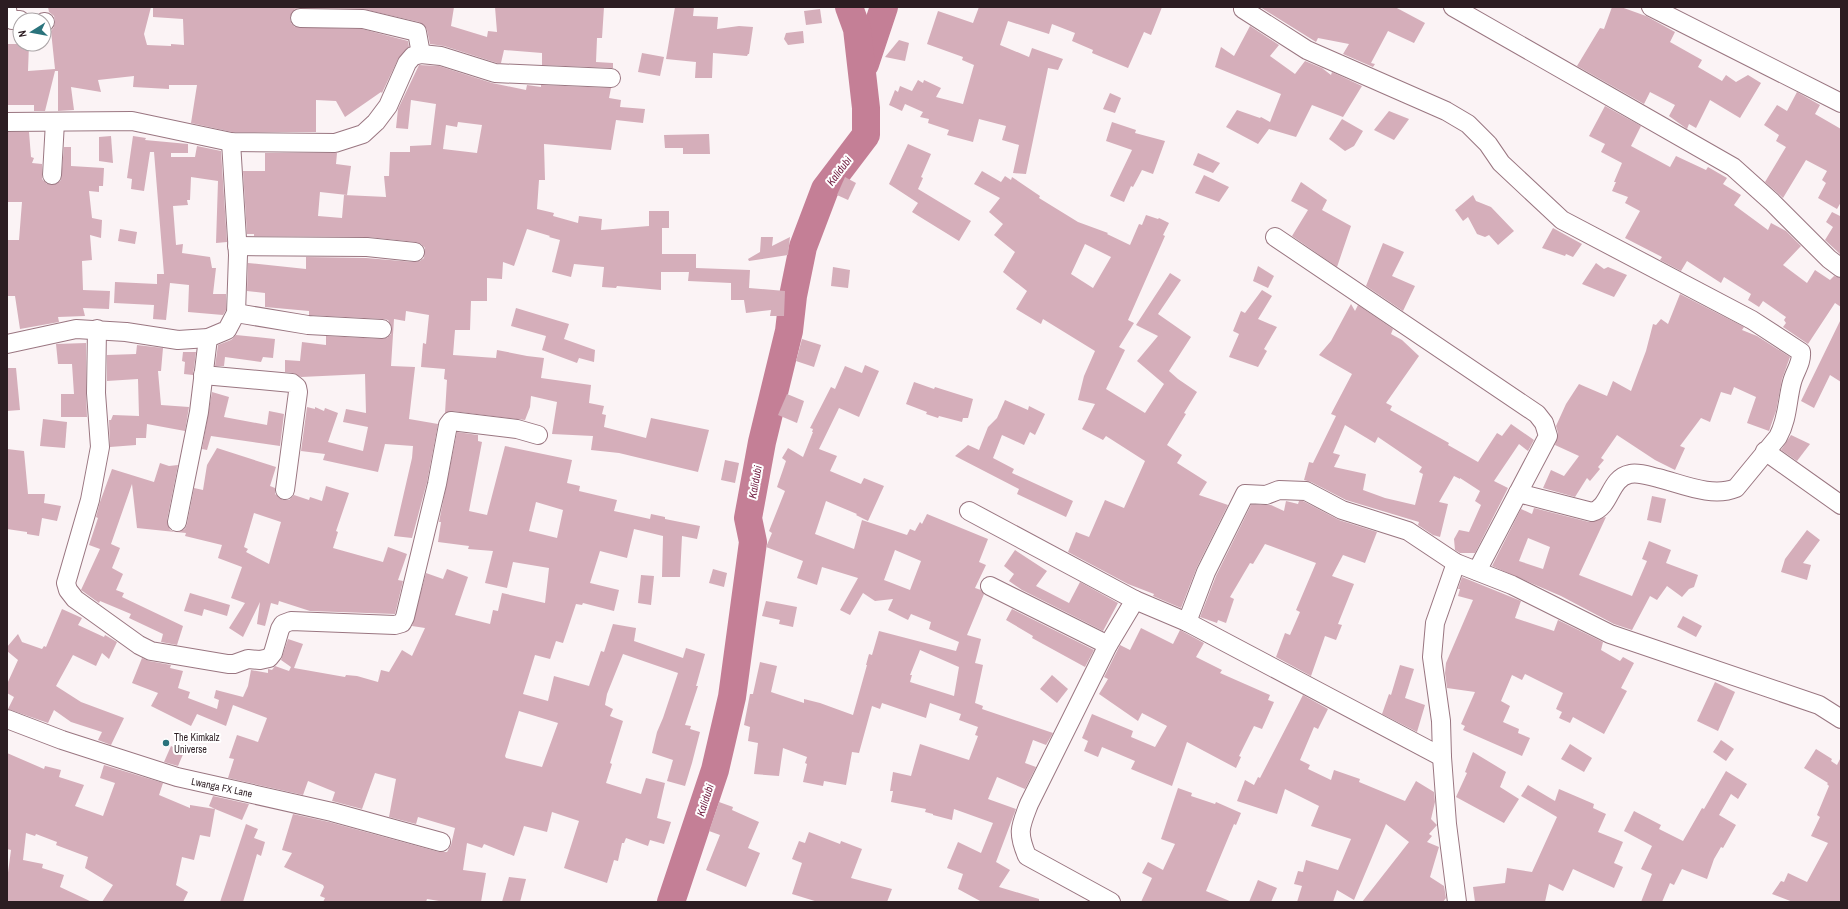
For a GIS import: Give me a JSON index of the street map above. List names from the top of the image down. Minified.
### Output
{"streets":{"street":["Lwanga FX Lane"]},"water":["Kalidubi"],"places":["The Kimkalz Universe"],"north":"left"}
